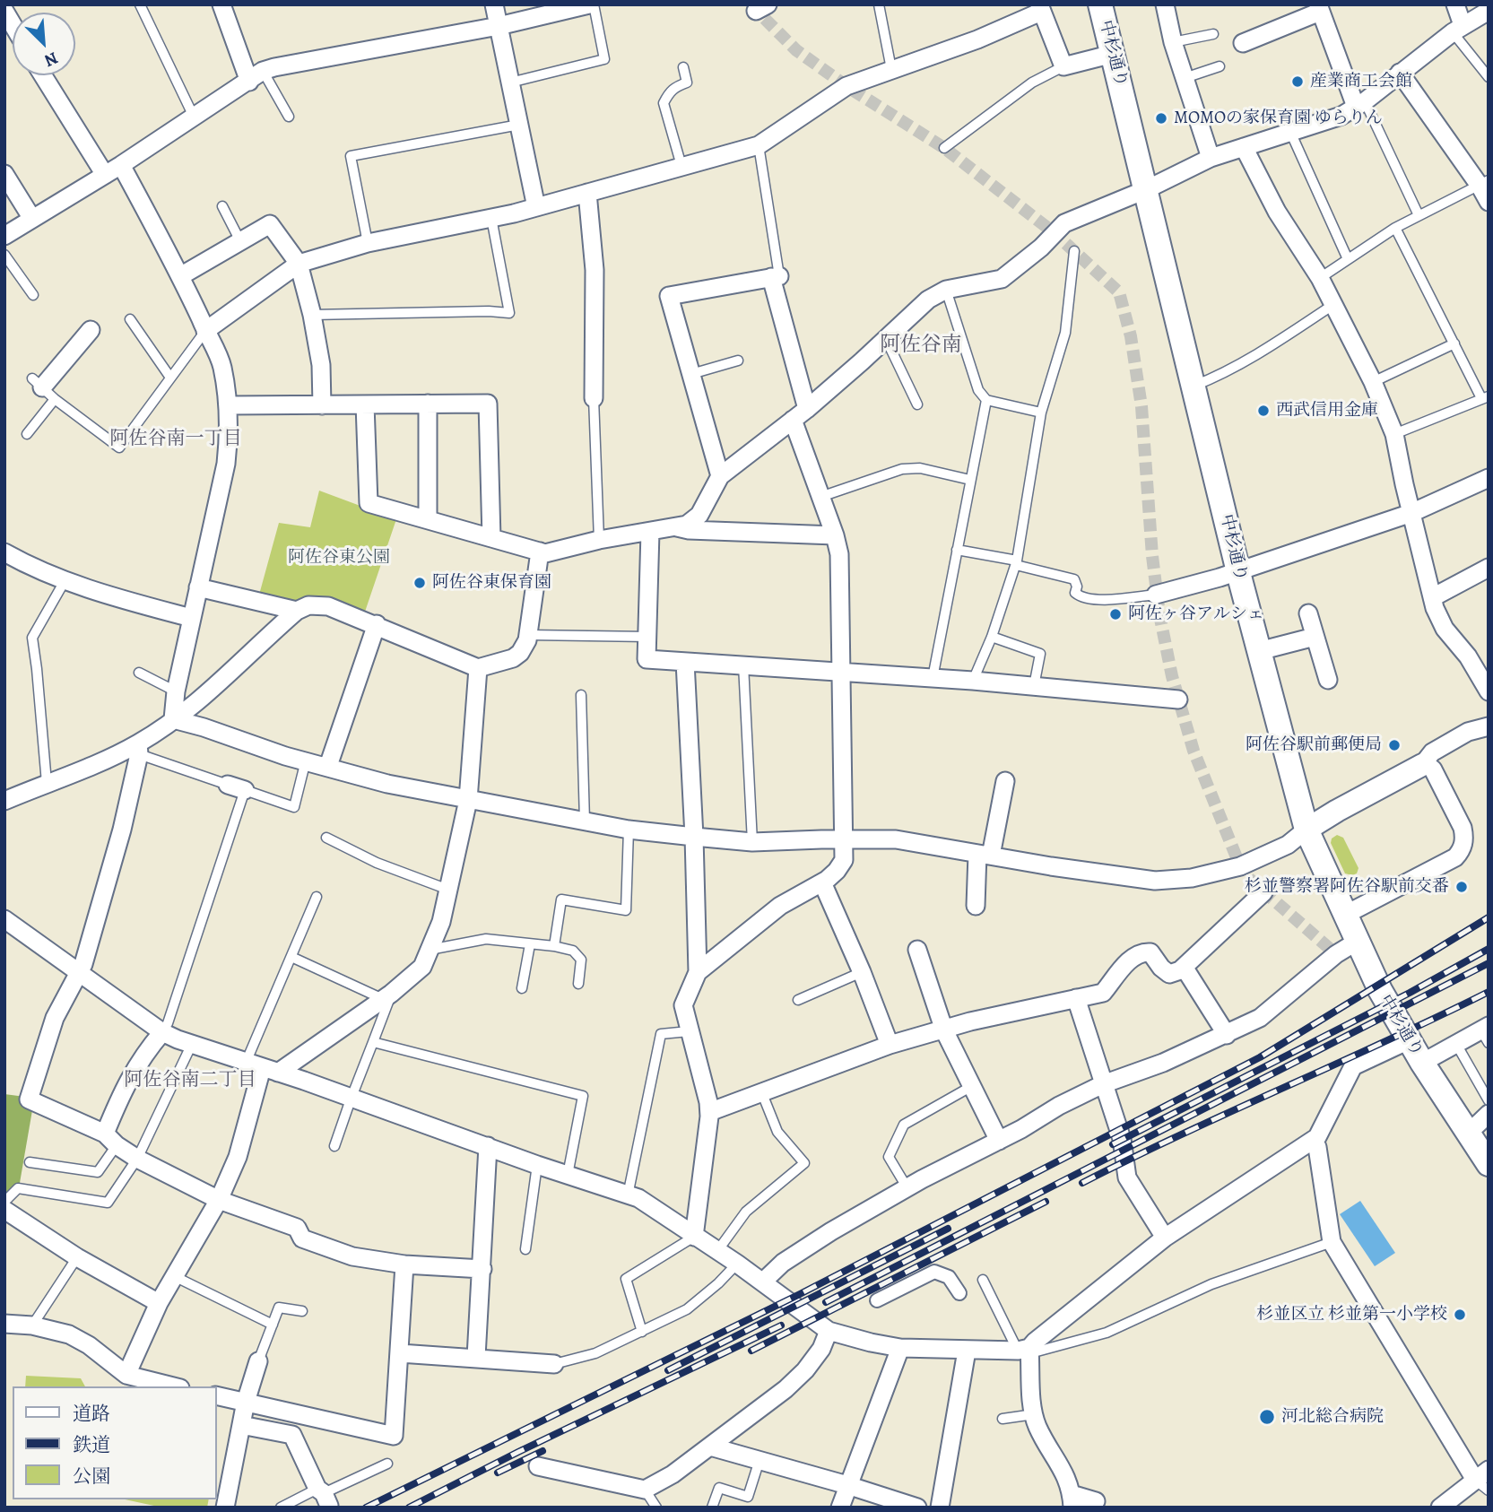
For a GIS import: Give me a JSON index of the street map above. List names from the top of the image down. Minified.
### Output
{"streets":{"main road":["中杉通り"]},"districts":["阿佐谷南","阿佐谷南一丁目","阿佐谷南二丁目"],"parks":["阿佐谷東公園"],"places":["産業商工会館","MOMOの家保育園 ゆらりん","西武信用金庫","阿佐谷東保育園","阿佐ヶ谷アルシェ","阿佐谷駅前郵便局","杉並警察署阿佐谷駅前交番","杉並区立 杉並第一小学校","河北総合病院"],"legend":["道路","鉄道","公園"],"north":"bottom right"}
